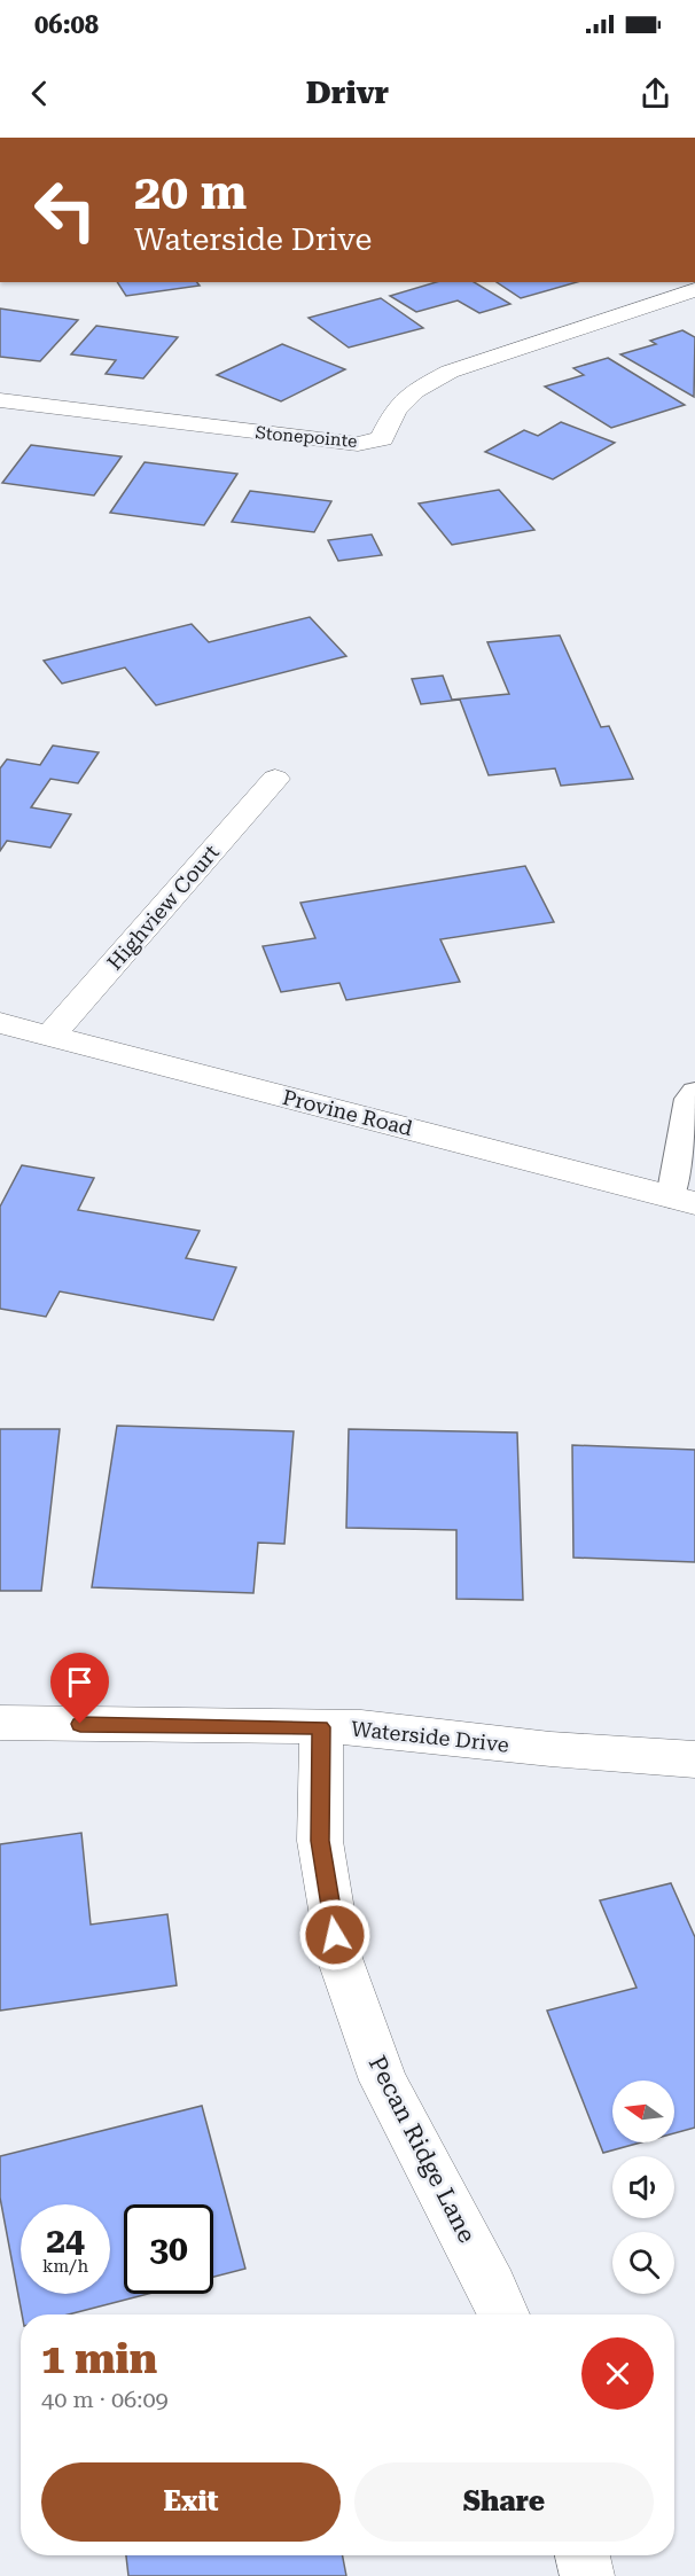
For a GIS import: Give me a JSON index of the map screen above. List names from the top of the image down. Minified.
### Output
{"streets":{"street":["Stonepointe","Highview Court","Provine Road","Waterside Drive","Pecan Ridge Lane"]},"crossings":[["Highview Court","Provine Road"],["Waterside Drive","Pecan Ridge Lane"]],"north":"left","page":{"status":"06:08","header":"Drivr","turn":["20 m","Waterside Drive"],"speed":"24 km/h","limit":"30","heading":["1 min","40 m · 06:09"],"buttons":["Exit","Share"]}}
